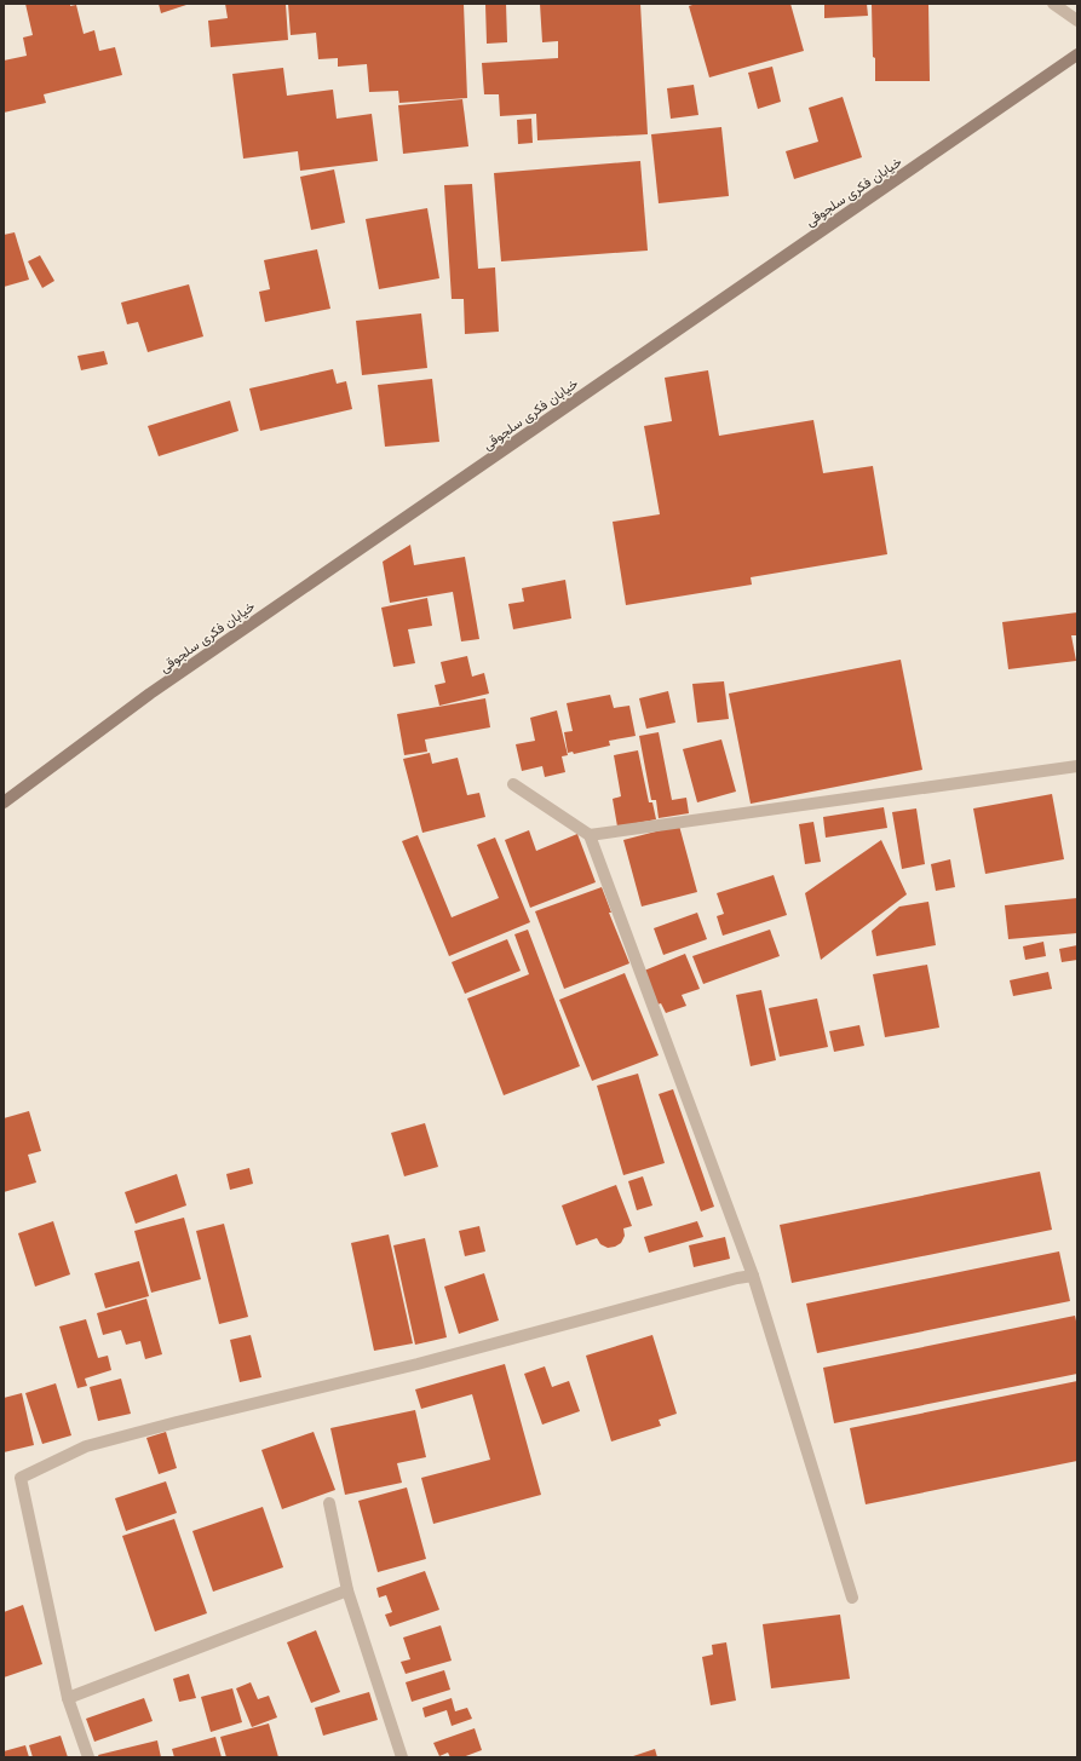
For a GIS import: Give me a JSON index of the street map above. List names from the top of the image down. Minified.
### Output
{"streets":{"street":["خیابان فکری سلجوقی"]}}
